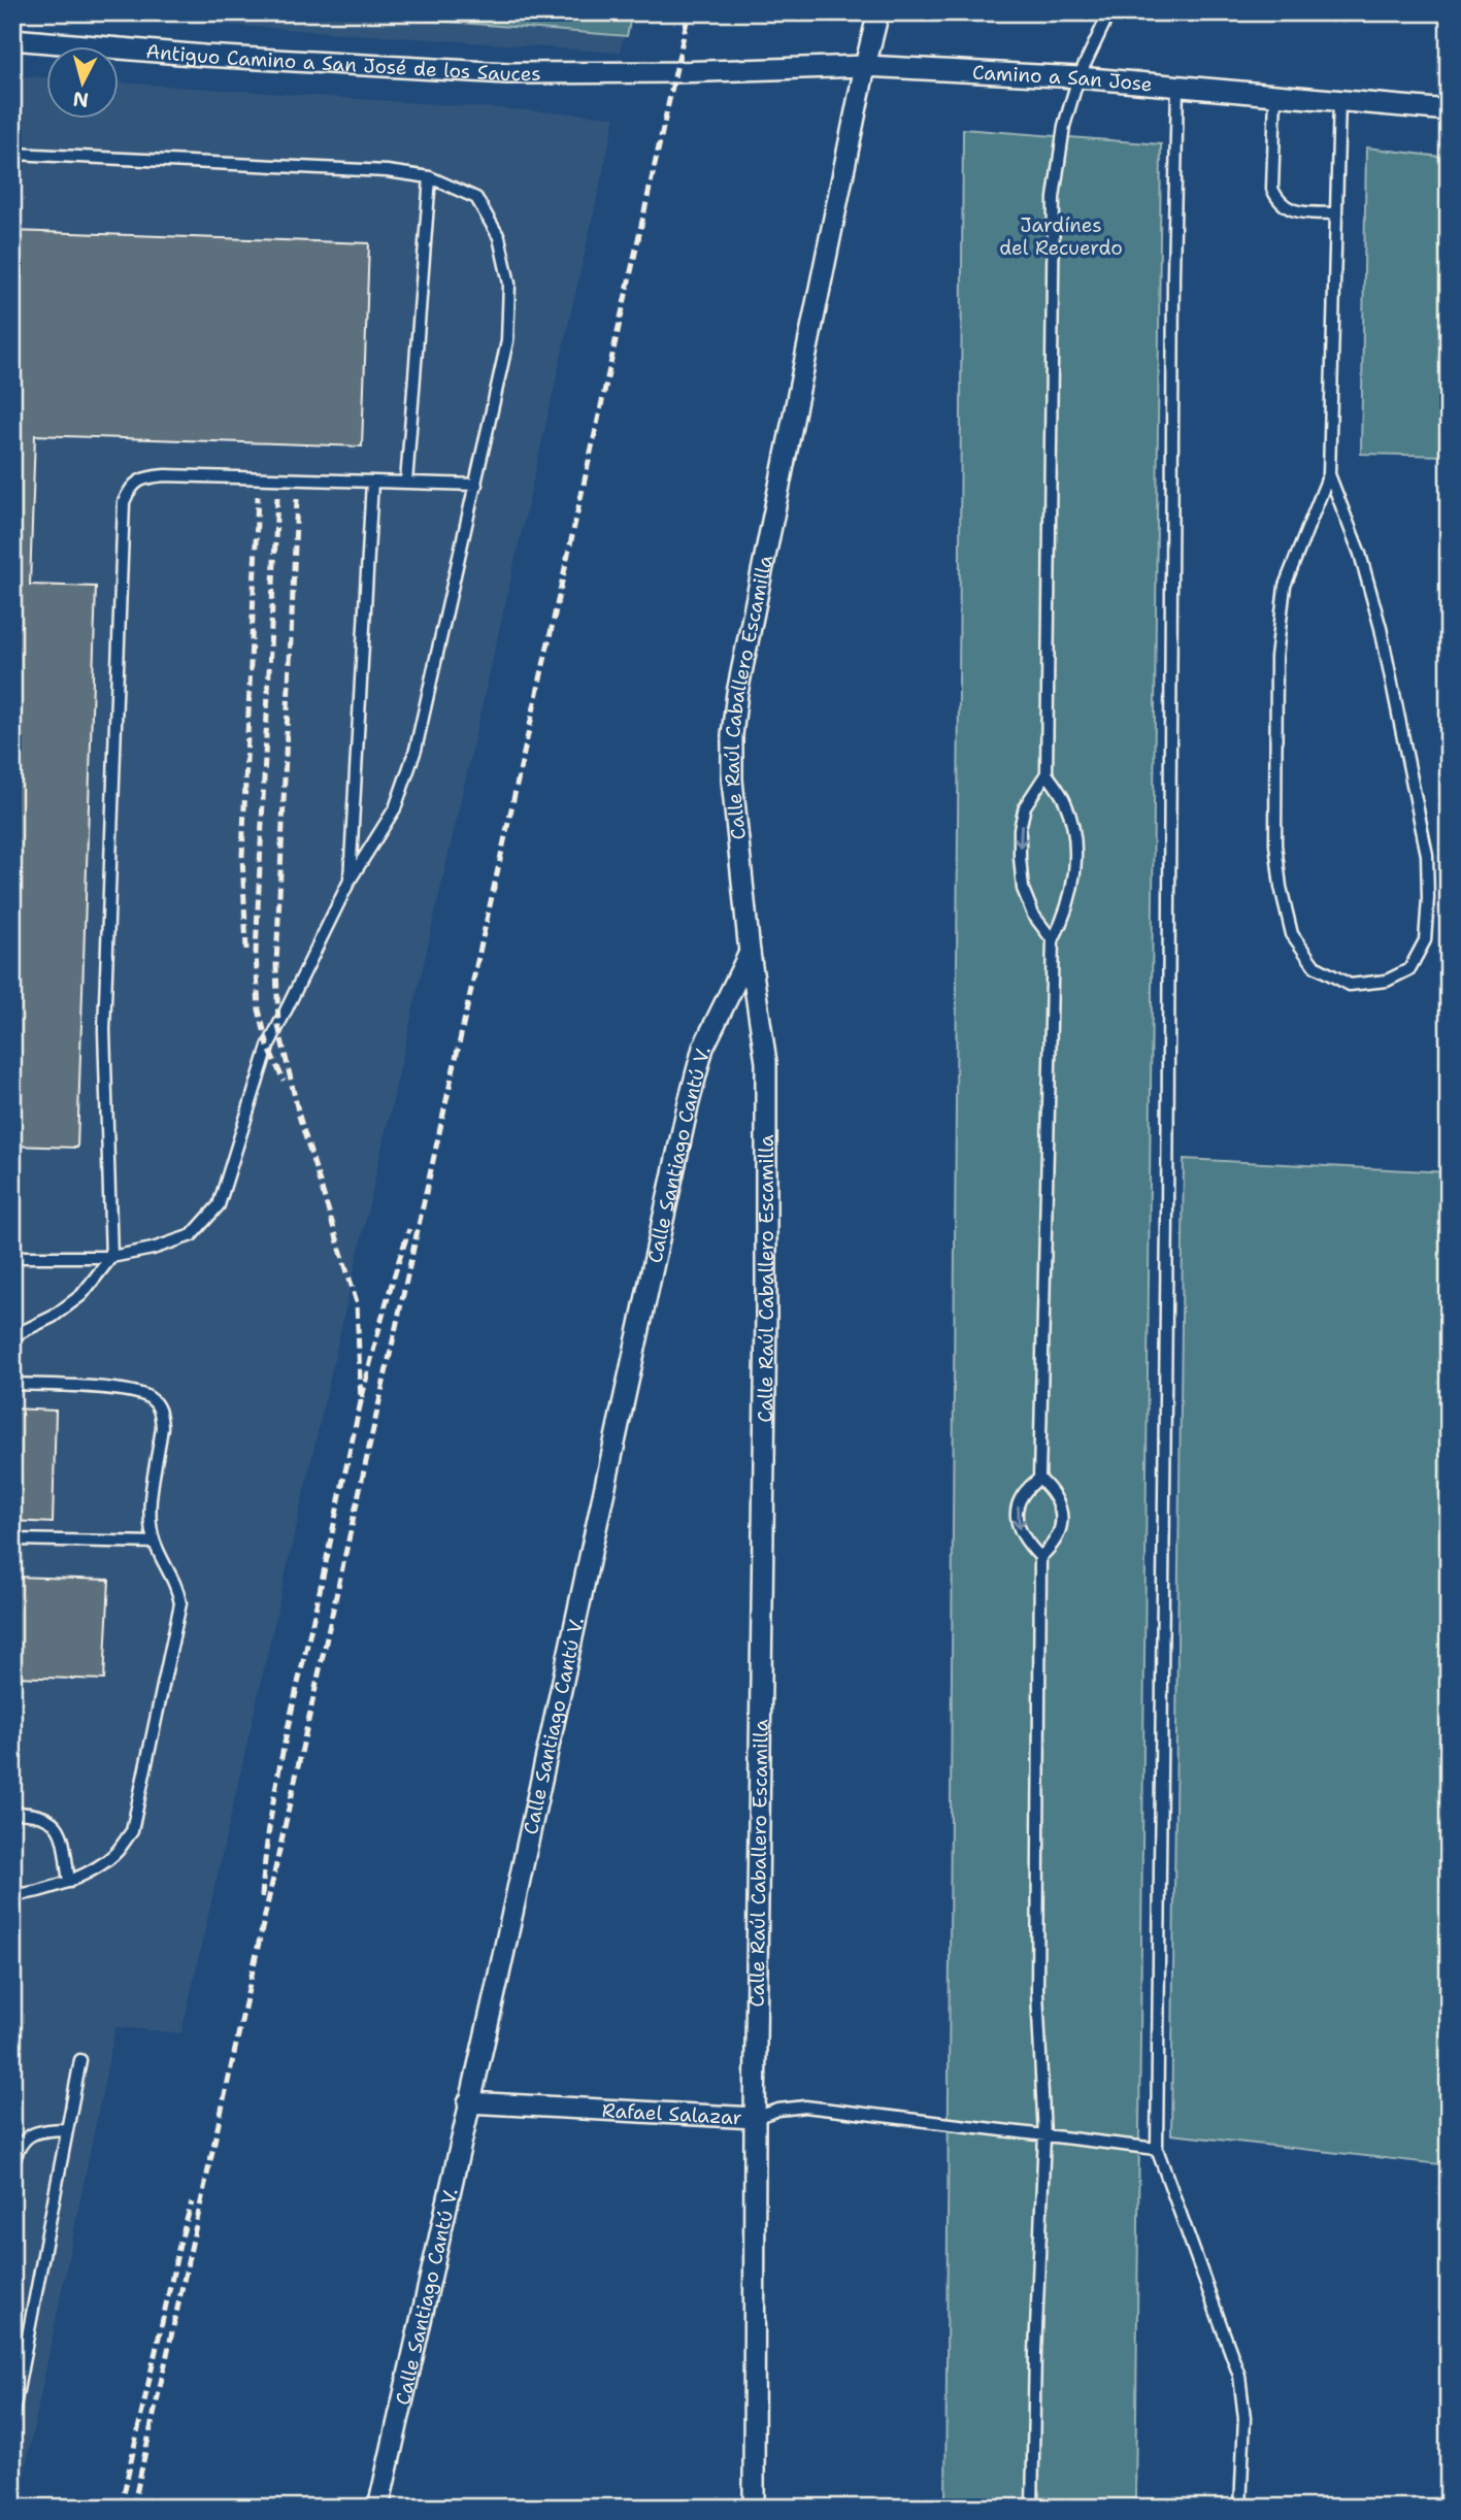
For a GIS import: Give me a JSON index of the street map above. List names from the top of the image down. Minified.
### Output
{"streets":{"street":["Antiguo Camino a San José de los Sauces","Camino a San Jose","Calle Raúl Caballero Escamilla","Calle Santiago Cantú V.","Rafael Salazar"]},"crossings":[["Antiguo Camino a San José de los Sauces","Camino a San Jose"],["Camino a San Jose","Calle Raúl Caballero Escamilla"],["Calle Raúl Caballero Escamilla","Calle Santiago Cantú V."],["Calle Raúl Caballero Escamilla","Rafael Salazar"],["Calle Santiago Cantú V.","Rafael Salazar"]],"parks":["Jardínes del Recuerdo"],"north":"bottom"}
